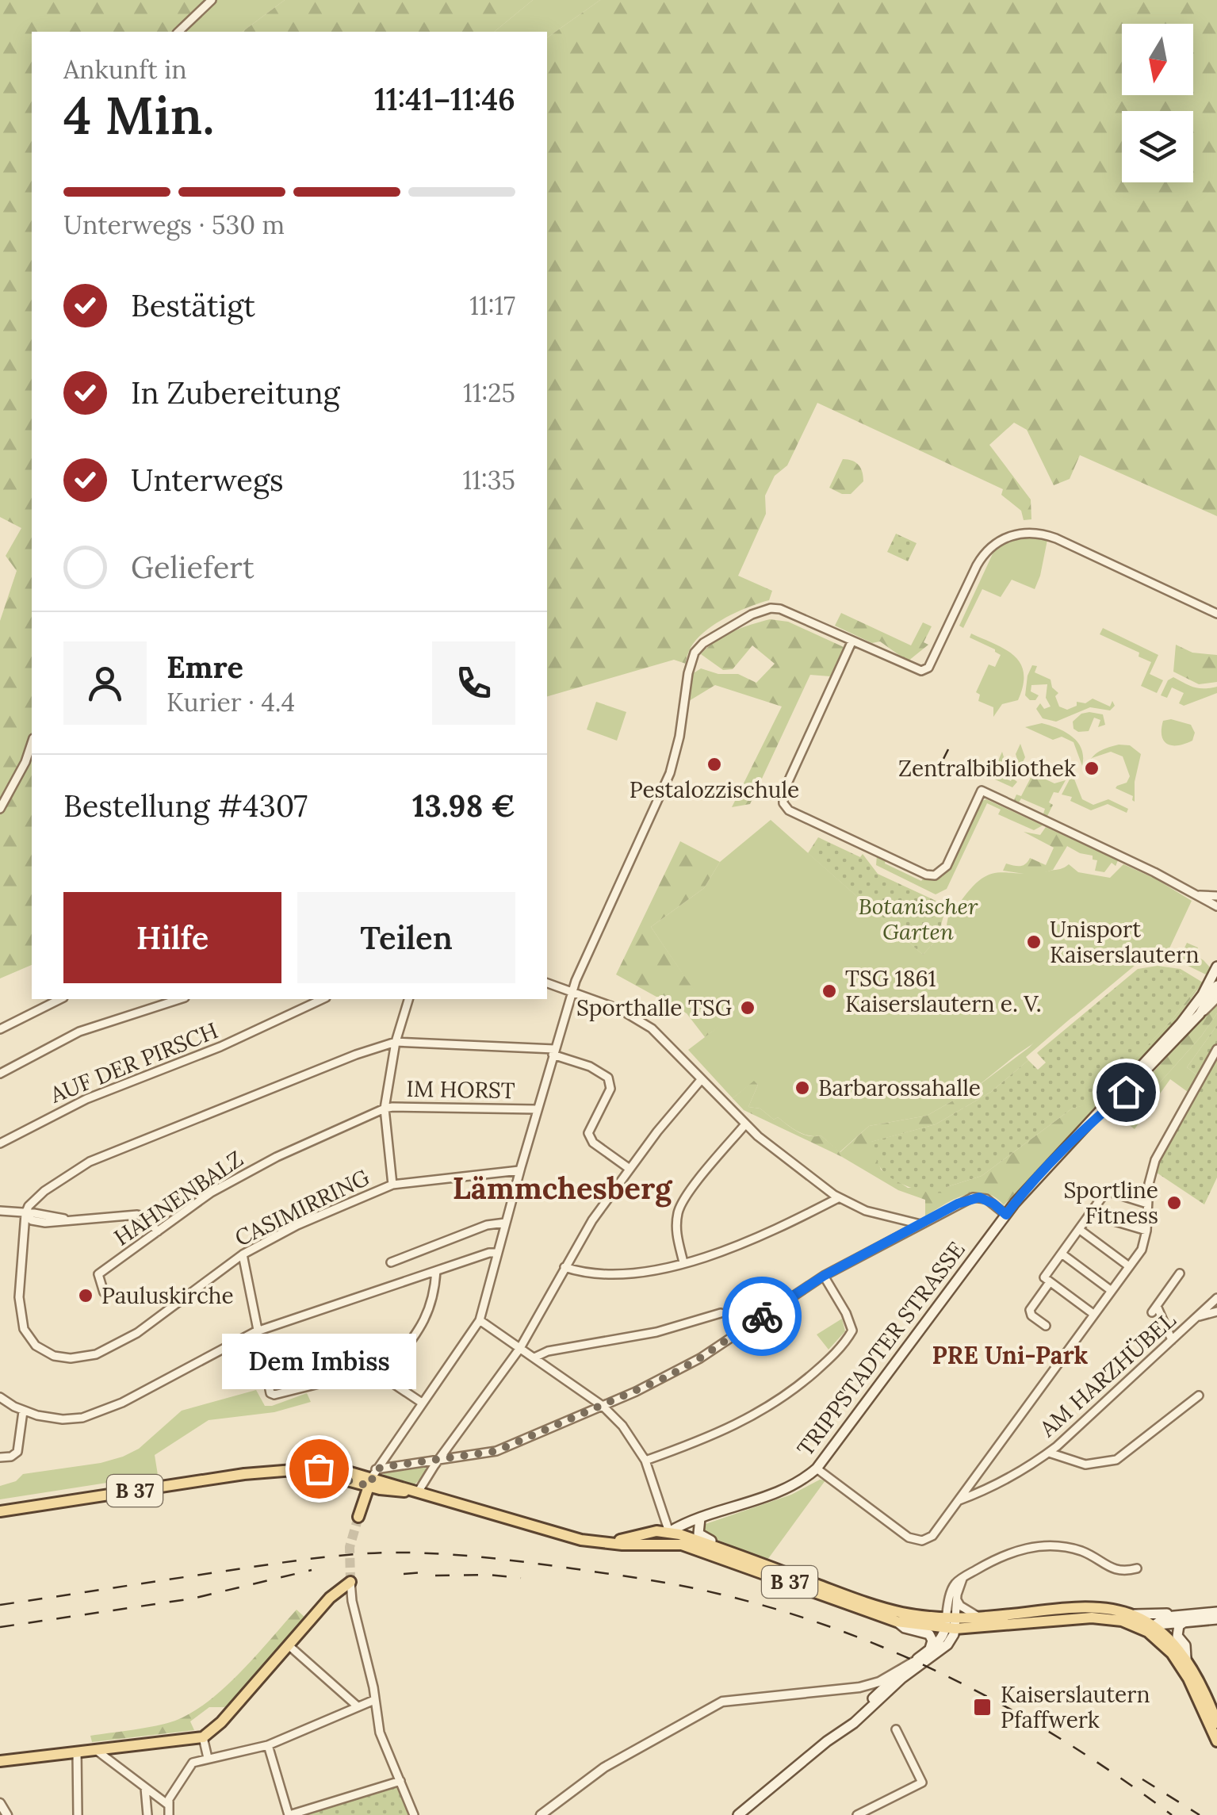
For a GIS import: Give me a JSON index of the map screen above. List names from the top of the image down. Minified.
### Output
{"streets":{"main road":["TRIPPSTADTER STRASSE","B 37"],"street":["AUF DER PIRSCH","IM HORST","HAHNENBALZ","CASIMIRRING","AM HARZHÜBEL"]},"crossings":[["IM HORST","HAHNENBALZ"],["IM HORST","CASIMIRRING"],["HAHNENBALZ","CASIMIRRING"],["TRIPPSTADTER STRASSE","B 37"]],"districts":["Lämmchesberg","PRE Uni-Park"],"parks":["Botanischer Garten"],"places":{"other":["Pestalozzischule","Zentralbibliothek","Unisport Kaiserslautern","TSG 1861 Kaiserslautern e. V.","Sporthalle TSG","Barbarossahalle","Sportline Fitness","Pauluskirche","Dem Imbiss"],"transit":["Kaiserslautern Pfaffwerk"]},"north":"bottom","page":{"heading":["4 Min.","Ankunft in","11:41–11:46"],"panel":["Emre","Kurier · 4.4","Bestellung #4307","13.98 €"],"bar":"Unterwegs · 530 m","list":[["Bestätigt","11:17"],["In Zubereitung","11:25"],["Unterwegs","11:35"],"Geliefert"],"buttons":["Hilfe","Teilen"],"bubble":"Dem Imbiss"}}
